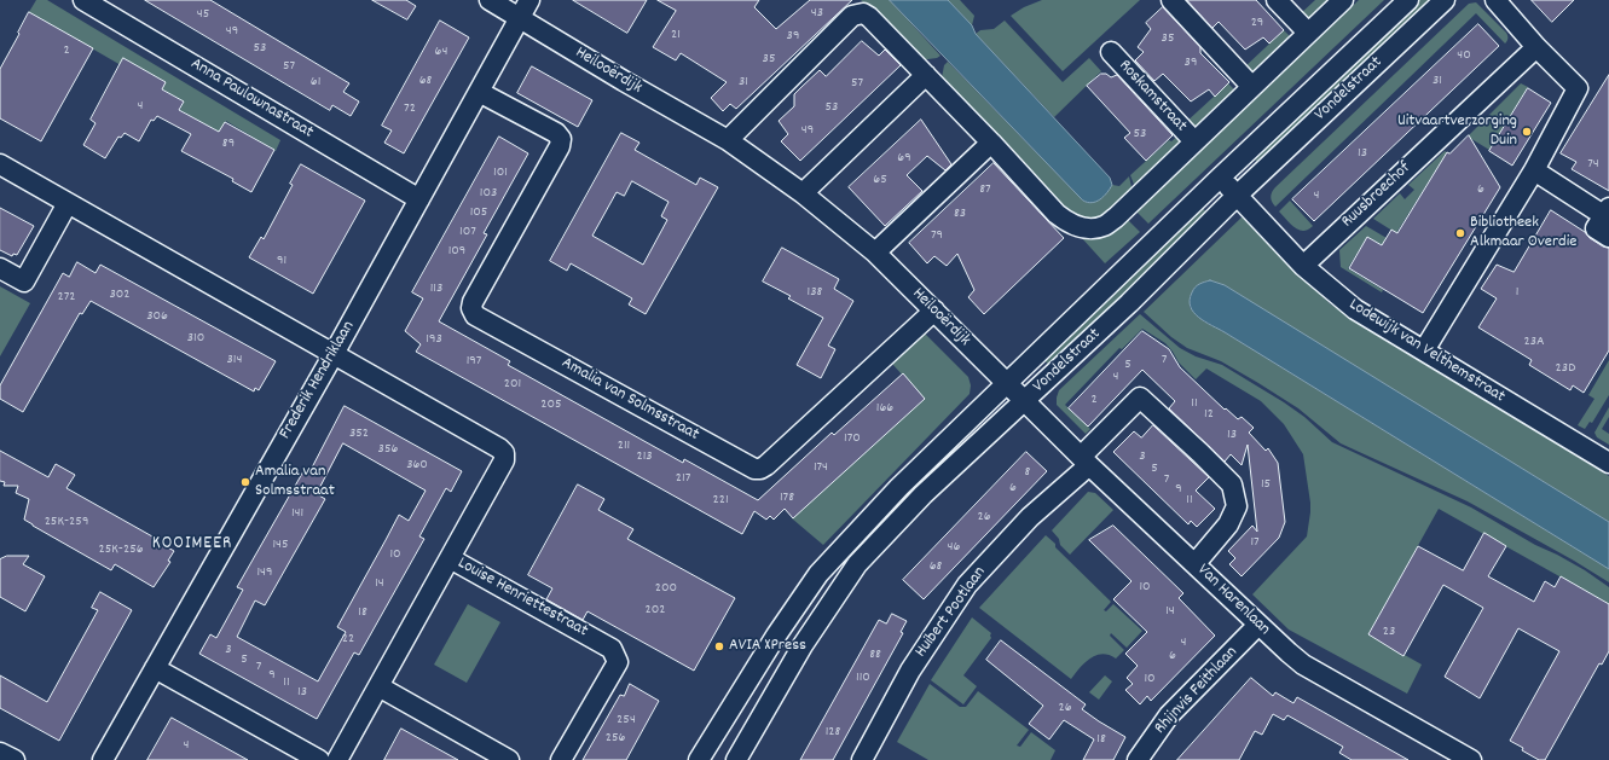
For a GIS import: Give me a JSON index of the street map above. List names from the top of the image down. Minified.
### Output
{"streets":{"street":["Heilooërdijk","Vondelstraat","Roskamstraat","Anna Paulownastraat","Ruusbroechof","Lodewijk van Velthemstraat","Frederik Hendriklaan","Amalia van Solmsstraat","Louise Henriettestraat","Van Harenlaan","Huibert Pootlaan","Rhijnvis Feithlaan"]},"crossings":[["Heilooërdijk","Vondelstraat"],["Heilooërdijk","Frederik Hendriklaan"],["Heilooërdijk","Amalia van Solmsstraat"],["Heilooërdijk","Van Harenlaan"],["Vondelstraat","Lodewijk van Velthemstraat"],["Vondelstraat","Van Harenlaan"],["Anna Paulownastraat","Frederik Hendriklaan"],["Ruusbroechof","Lodewijk van Velthemstraat"],["Frederik Hendriklaan","Amalia van Solmsstraat"],["Van Harenlaan","Huibert Pootlaan"],["Van Harenlaan","Rhijnvis Feithlaan"]],"districts":["KOOIMEER"],"places":["Uitvaartverzorging Duin","Bibliotheek Alkmaar Overdie","Amalia van Solmsstraat","AVIA XPress"],"house_numbers":["43","45","29","49","21","39","35","53","2","64","40","35","39","57","68","31","61","31","57","4","53","72","49","53","89","13","69","74","101","65","87","6","103","4","105","83","107","79","109","91","113","138","1","302","272","306","310","193","23A","314","7","197","5","23D","4","201","2","11","205","166","12","352","13","170","211","356","213","3","360","174","5","8","217","7","15","6","9","178","221","11","141","26","25K-259","17","145","46","25K-256","10","68","149","14","10","200","202","14","18","23","22","4","3","88","6","5","7","9","110","10","11","13","26","254","128","256","18","4"]}
